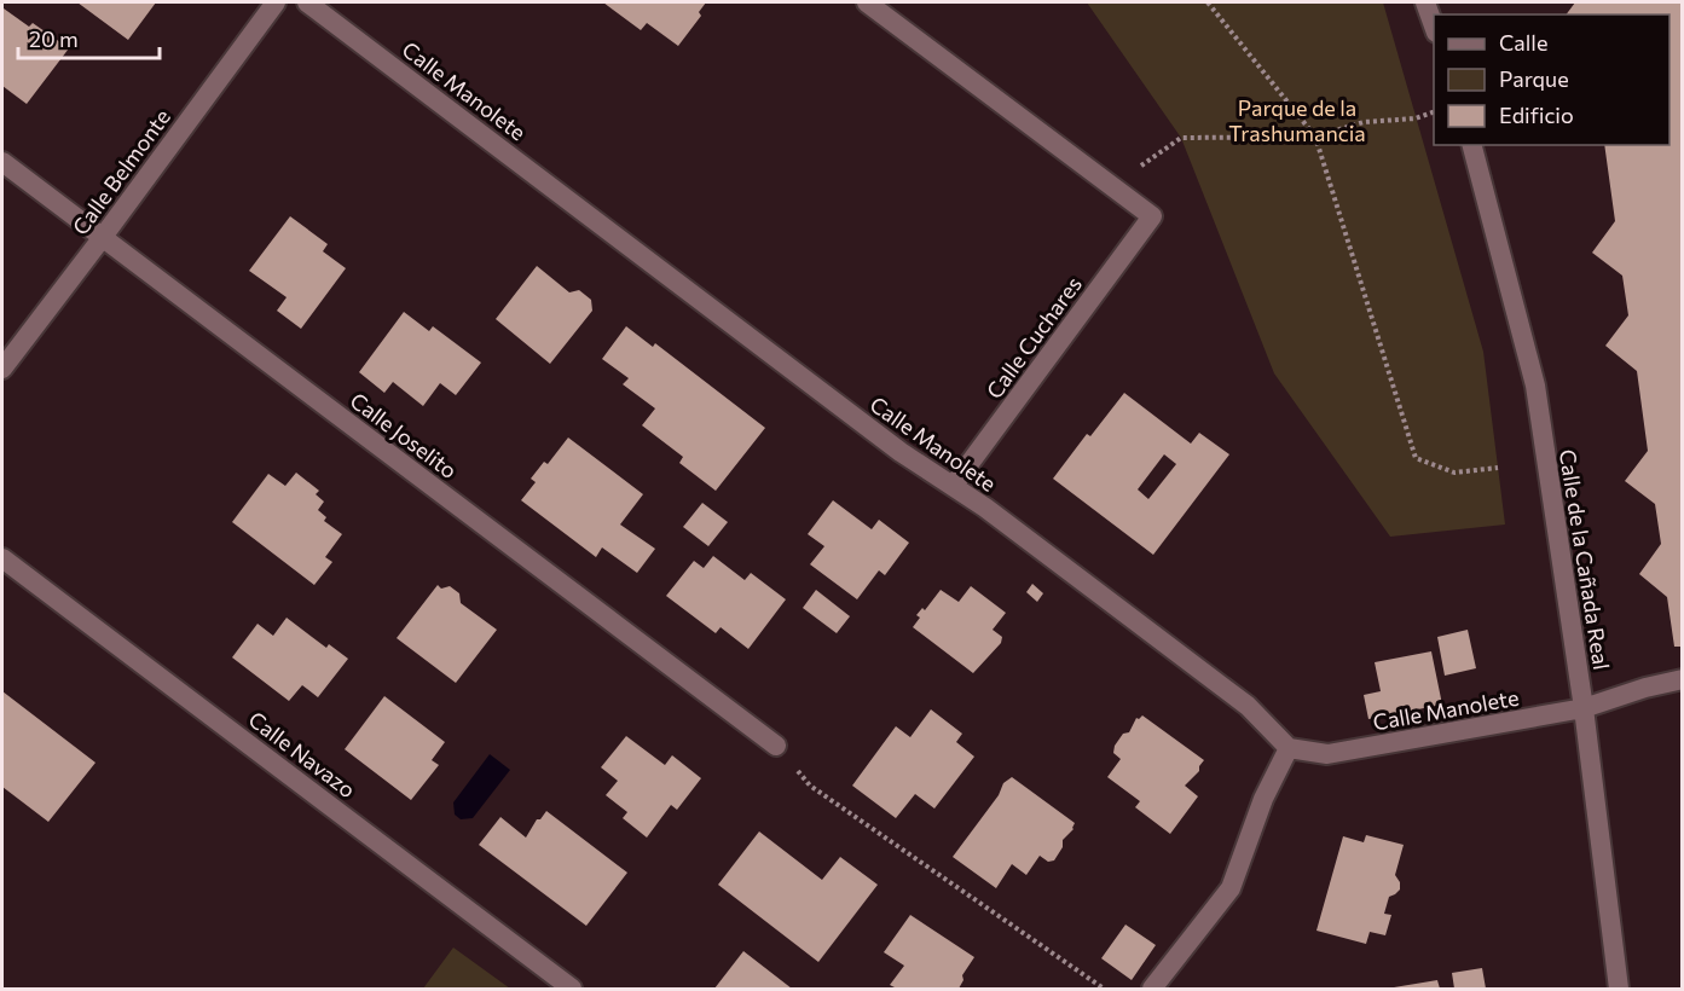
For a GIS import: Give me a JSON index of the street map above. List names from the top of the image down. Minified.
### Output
{"streets":{"street":["Calle Manolete","Calle Belmonte","Calle Cuchares","Calle Joselito","Calle de la Cañada Real","Calle Navazo"]},"crossings":[["Calle Manolete","Calle Cuchares"],["Calle Manolete","Calle de la Cañada Real"],["Calle Belmonte","Calle Joselito"]],"parks":["Parque de la Trashumancia"],"legend":["Calle","Parque","Edificio"],"scale_bar":"20 m"}
